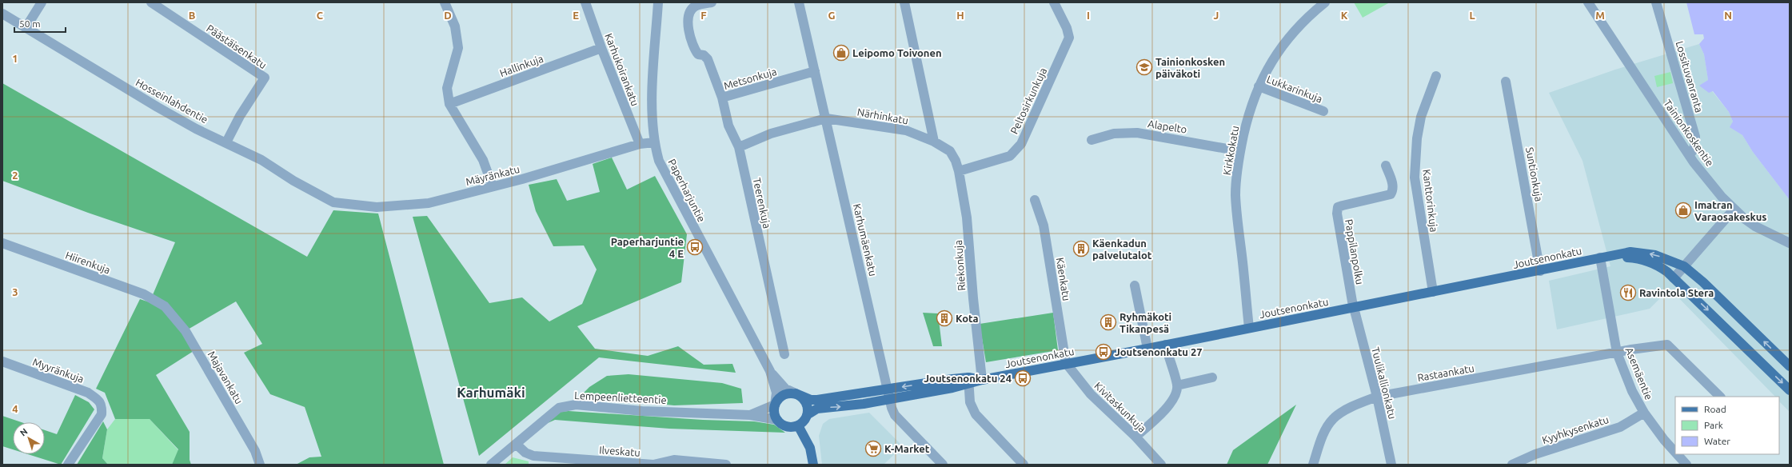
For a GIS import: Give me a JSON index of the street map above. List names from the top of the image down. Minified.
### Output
{"streets":{"main road":["Joutsenonkatu"],"street":["Päästäisenkatu","Hallinkuja","Karhukoirankatu","Lossituvanranta","Metsonkuja","Lukkarinkuja","Hosseinlahdentie","Peltosirkunkuja","Närhinkatu","Alapelto","Tainionkoskentie","Kirkkokatu","Suntionkuja","Mäyränkatu","Paperharjuntie","Kanttorinkuja","Teerenkuja","Karhumäenkatu","Pappilanpolku","Hiirenkuja","Riekonkuja","Käenkatu","Myyränkuja","Rastaankatu","Asemäentie","Majavankatu","Tuulikallionkatu","Lempeenlietteentie","Kivitaskunkuja","Kyyhkysenkatu","Ilveskatu"]},"crossings":[["Päästäisenkatu","Hosseinlahdentie"],["Hallinkuja","Karhukoirankatu"],["Karhukoirankatu","Mäyränkatu"],["Lossituvanranta","Tainionkoskentie"],["Metsonkuja","Teerenkuja"],["Metsonkuja","Karhumäenkatu"],["Lukkarinkuja","Kirkkokatu"],["Hosseinlahdentie","Mäyränkatu"],["Peltosirkunkuja","Riekonkuja"],["Närhinkatu","Karhumäenkatu"],["Närhinkatu","Riekonkuja"],["Alapelto","Kirkkokatu"],["Kirkkokatu","Joutsenonkatu"],["Suntionkuja","Joutsenonkatu"],["Mäyränkatu","Paperharjuntie"],["Paperharjuntie","Joutsenonkatu"],["Paperharjuntie","Lempeenlietteentie"],["Kanttorinkuja","Joutsenonkatu"],["Karhumäenkatu","Joutsenonkatu"],["Pappilanpolku","Joutsenonkatu"],["Pappilanpolku","Tuulikallionkatu"],["Joutsenonkatu","Riekonkuja"],["Joutsenonkatu","Käenkatu"],["Joutsenonkatu","Asemäentie"],["Joutsenonkatu","Tuulikallionkatu"],["Joutsenonkatu","Lempeenlietteentie"],["Joutsenonkatu","Kivitaskunkuja"],["Hiirenkuja","Majavankatu"],["Käenkatu","Kivitaskunkuja"],["Rastaankatu","Asemäentie"],["Rastaankatu","Tuulikallionkatu"],["Asemäentie","Kyyhkysenkatu"],["Lempeenlietteentie","Ilveskatu"]],"districts":["Karhumäki"],"places":{"shop":["Leipomo Toivonen","Imatran Varaosakeskus"],"school or university":["Tainionkosken päiväkoti"],"bus stop":["Paperharjuntie 4 E","Joutsenonkatu 27","Joutsenonkatu 24"],"building":["Käenkadun palvelutalot","Kota","Ryhmäkoti Tikanpesä"],"restaurant":["Ravintola Stera"],"supermarket":["K-Market"]},"legend":["Road","Park","Water"],"scale_bar":"50 m","north":"top left","grid":{"columns":["B","C","D","E","F","G","H","I","J","K","L","M","N"],"rows":["1","2","3","4"]}}
